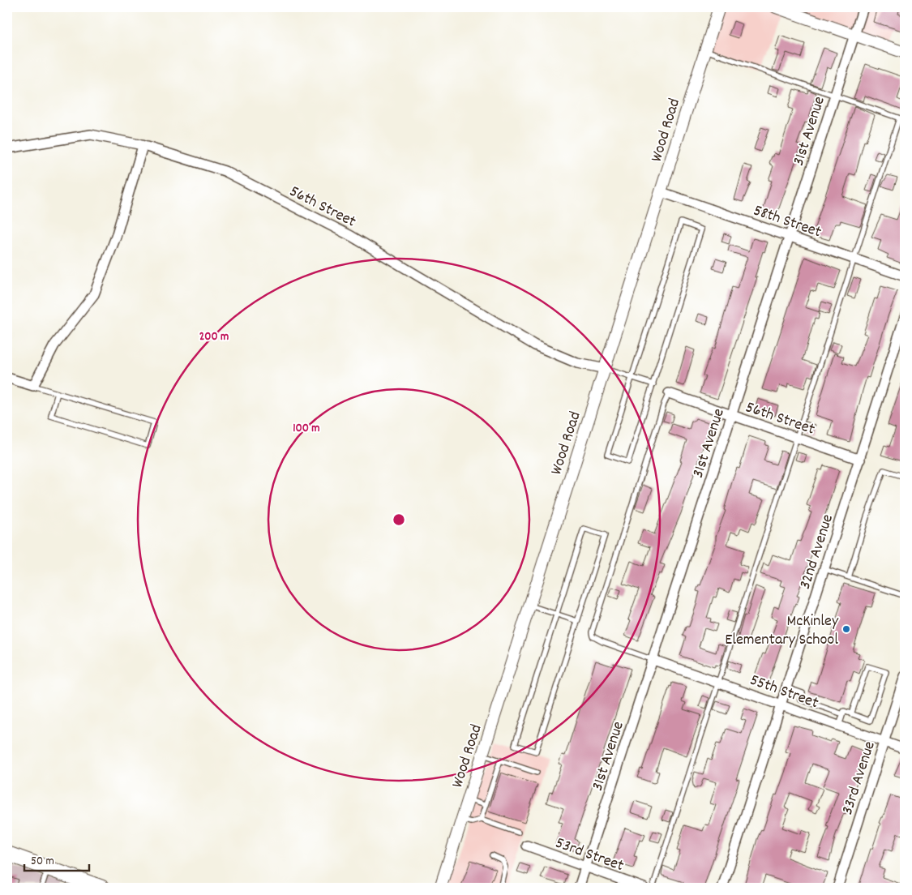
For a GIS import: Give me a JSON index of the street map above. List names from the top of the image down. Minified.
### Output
{"streets":{"street":["Wood Road","31st Avenue","56th Street","58th Street","32nd Avenue","55th Street","33rd Avenue","53rd Street"]},"crossings":[["Wood Road","56th Street"],["Wood Road","58th Street"],["31st Avenue","56th Street"],["31st Avenue","58th Street"],["31st Avenue","55th Street"],["31st Avenue","53rd Street"],["56th Street","32nd Avenue"],["32nd Avenue","55th Street"],["55th Street","33rd Avenue"]],"places":["McKinley Elementary School"],"scale_bar":"50 m","rings":["200 m","100 m"]}
